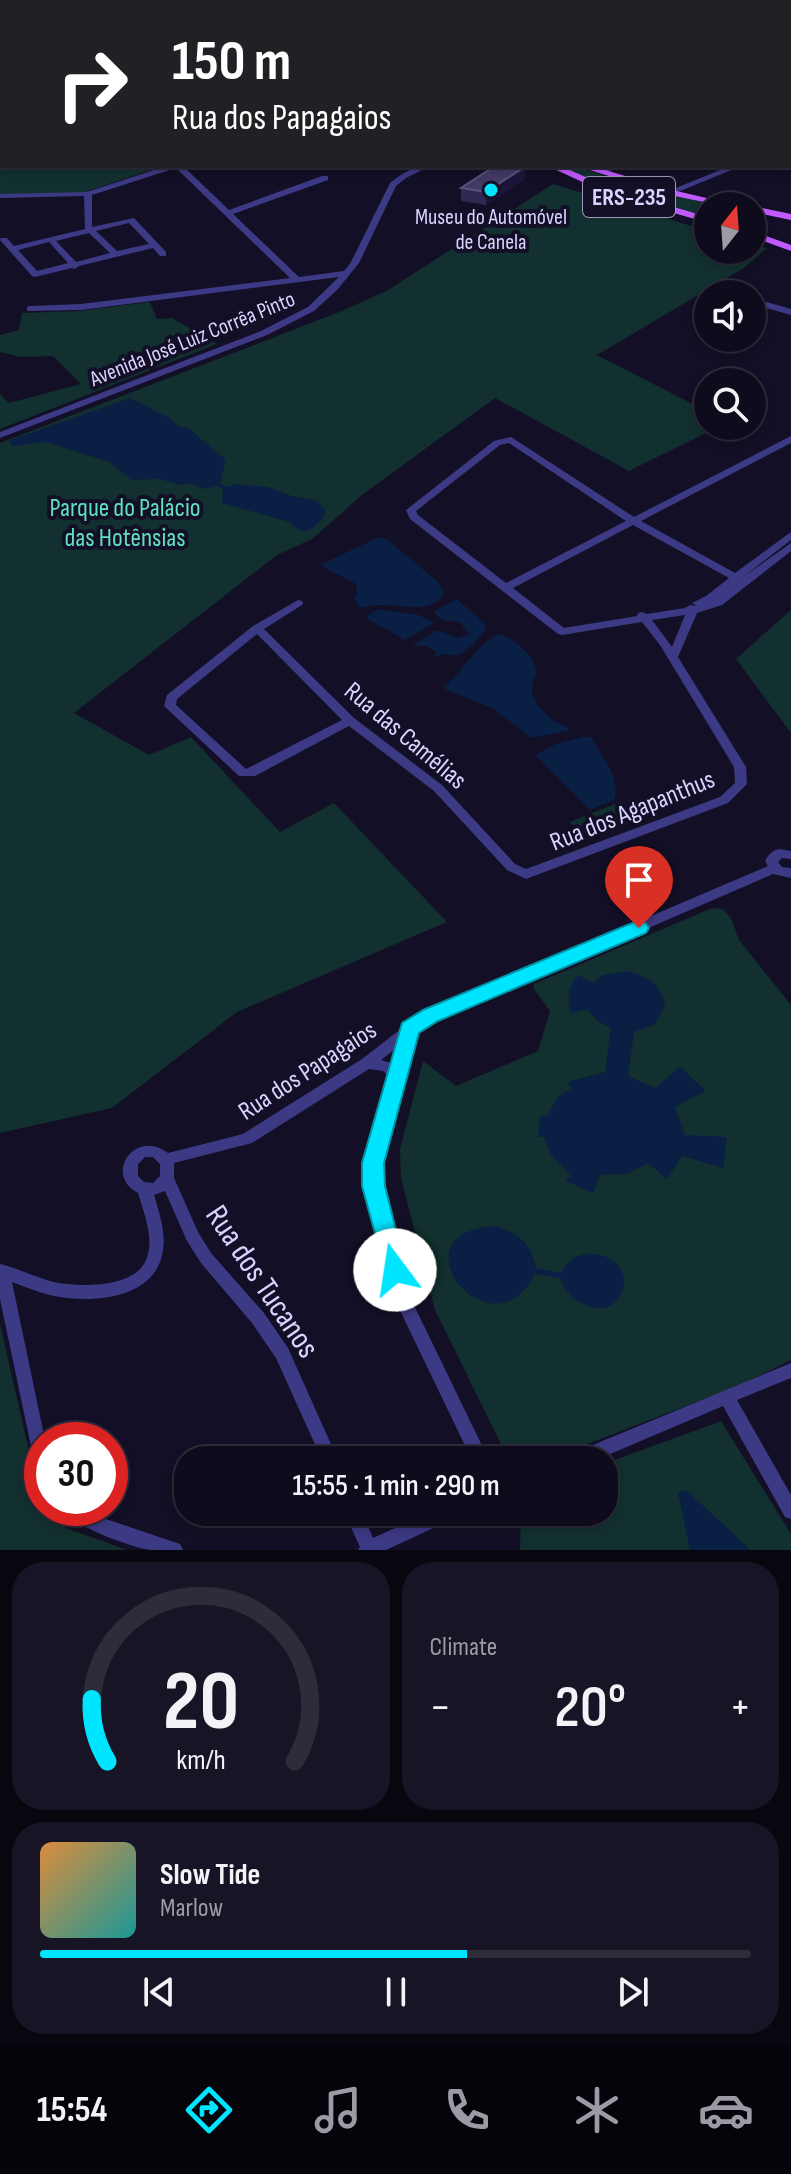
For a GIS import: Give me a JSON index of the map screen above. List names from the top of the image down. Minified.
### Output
{"streets":{"main road":["ERS-235"],"street":["Avenida José Luiz Corrêa Pinto","Rua das Camélias","Rua dos Agapanthus","Rua dos Papagaios","Rua dos Tucanos"]},"crossings":[["Rua das Camélias","Rua dos Agapanthus"],["Rua dos Papagaios","Rua dos Tucanos"]],"parks":["Parque do Palácio das Hotênsias"],"places":["Museu do Automóvel de Canela"],"north":"top","page":{"turn":["150 m","Rua dos Papagaios"],"limit":"30","trip":"15:55 · 1 min · 290 m","tile":"Climate","heat":["−","20°","+"],"song":["Slow Tide","Marlow"],"tabs":"15:54","gauge":["20","km/h"]}}
